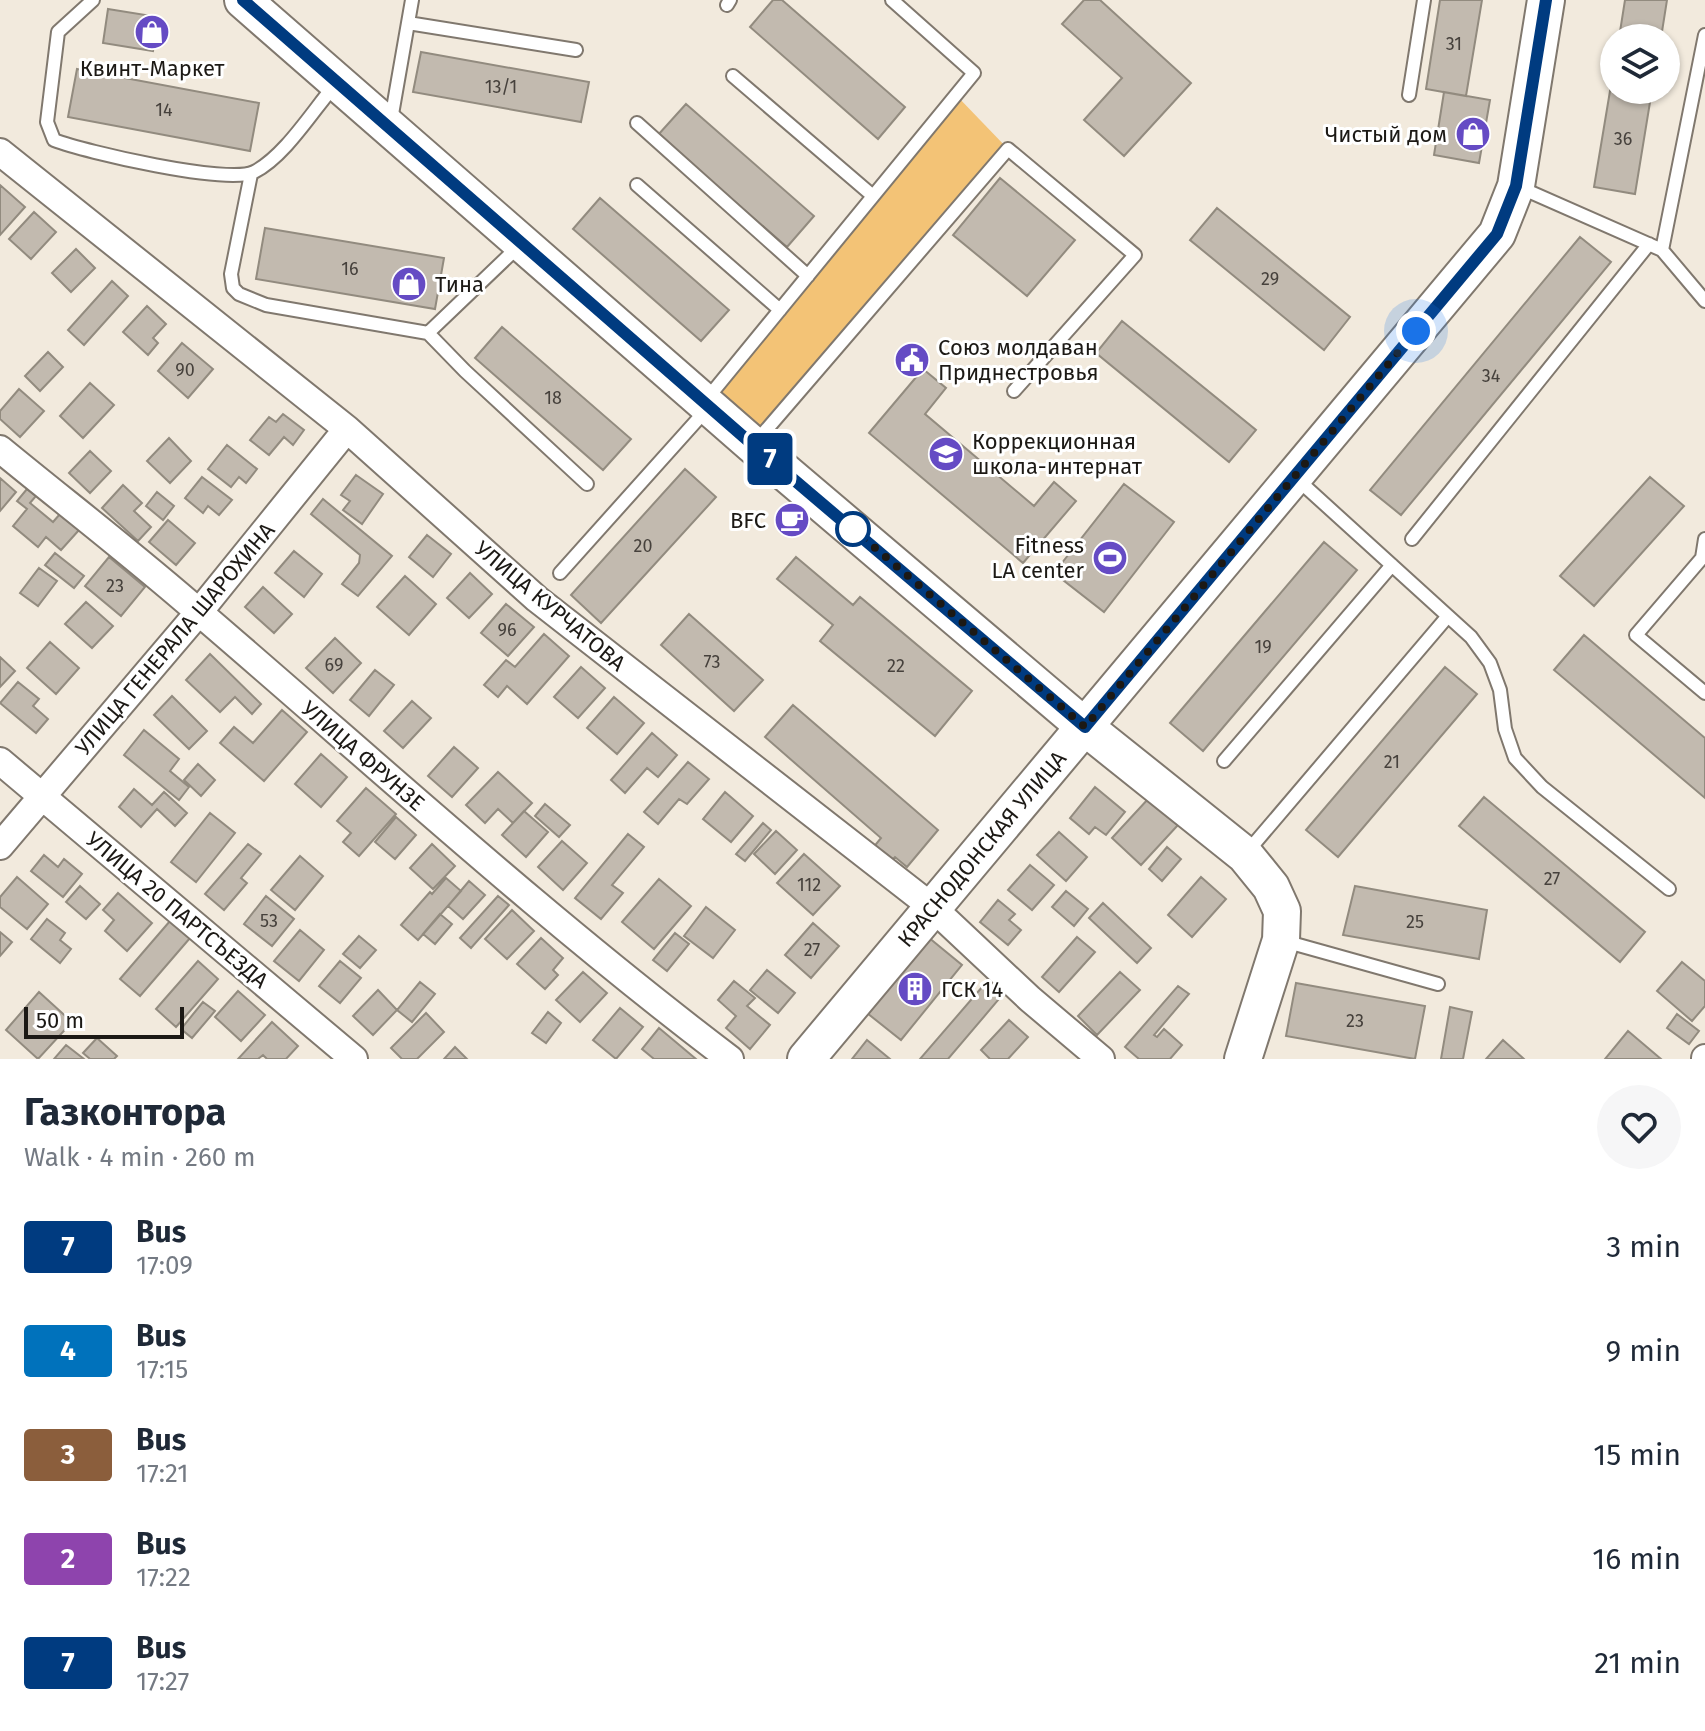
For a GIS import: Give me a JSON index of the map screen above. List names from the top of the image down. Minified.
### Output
{"streets":{"street":["УЛИЦА КУРЧАТОВА","УЛИЦА ГЕНЕРАЛА ШАРОХИНА","УЛИЦА ФРУНЗЕ","КРАСНОДОНСКАЯ УЛИЦА","УЛИЦА 20 ПАРТСЪЕЗДА"]},"crossings":[["УЛИЦА КУРЧАТОВА","УЛИЦА ГЕНЕРАЛА ШАРОХИНА"],["УЛИЦА КУРЧАТОВА","КРАСНОДОНСКАЯ УЛИЦА"],["УЛИЦА ГЕНЕРАЛА ШАРОХИНА","УЛИЦА ФРУНЗЕ"],["УЛИЦА ГЕНЕРАЛА ШАРОХИНА","УЛИЦА 20 ПАРТСЪЕЗДА"]],"places":{"shop":["Квинт-Маркет","Чистый дом","Тина"],"public building":["Союз молдаван Приднестровья"],"school or university":["Коррекционная школа-интернат"],"cafe":["BFC"],"sports":["Fitness LA center"],"building":["ГСК 14"]},"lines":["bus line 7"],"house_numbers":["31","13/1","14","36","16","29","90","34","18","20","23","96","19","73","69","22","21","27","112","53","25","27","23"],"scale_bar":"50 m","page":{"on_map":"7","scale":"50 m","heading":["Газконтора","Walk · 4 min · 260 m"],"list":[{"mark":"7","name":"Bus","note":"17:09","value":"3 min"},{"mark":"4","name":"Bus","note":"17:15","value":"9 min"},{"mark":"3","name":"Bus","note":"17:21","value":"15 min"},{"mark":"2","name":"Bus","note":"17:22","value":"16 min"},{"mark":"7","name":"Bus","note":"17:27","value":"21 min"}]}}
